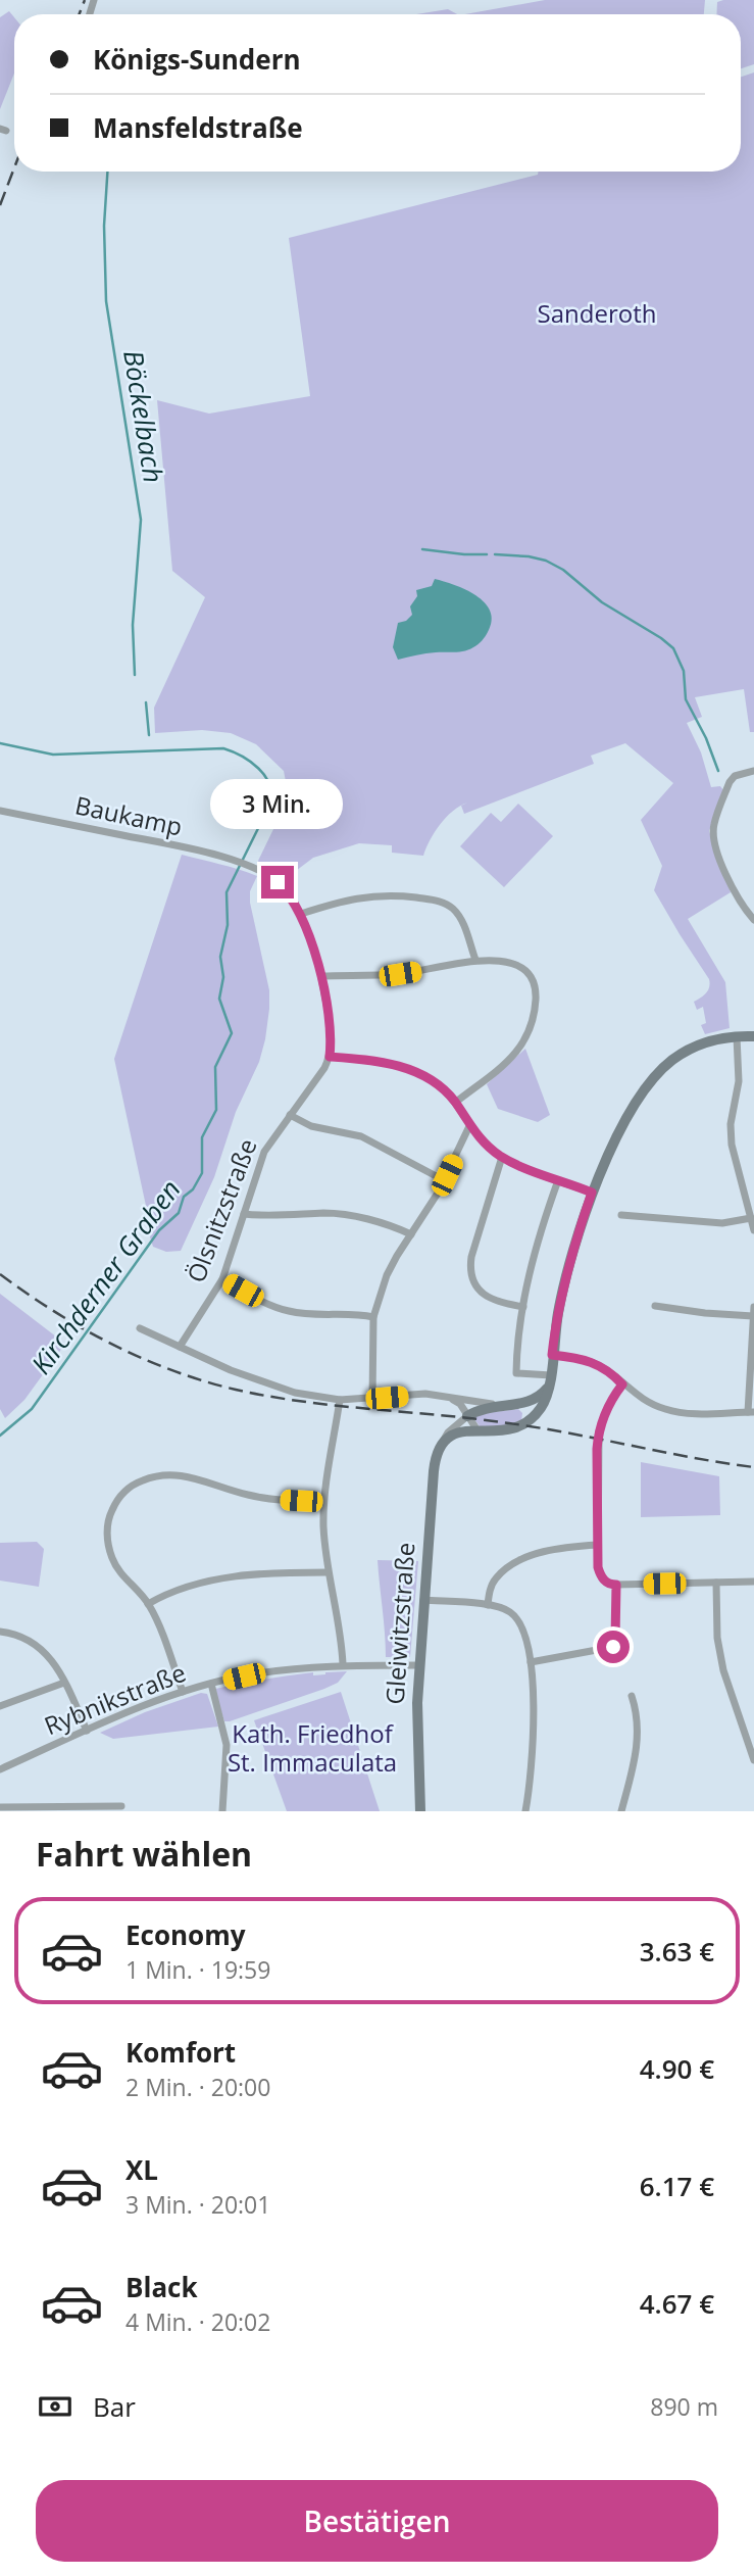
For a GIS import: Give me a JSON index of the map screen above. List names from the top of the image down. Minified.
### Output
{"streets":{"street":["Baukamp","Ölsnitzstraße","Gleiwitzstraße","Rybnikstraße"]},"crossings":[["Baukamp","Ölsnitzstraße"],["Gleiwitzstraße","Rybnikstraße"]],"water":["Böckelbach","Kirchderner Graben"],"parks":["Sanderoth","Kath. Friedhof St. Immaculata"],"page":{"banner":["Königs-Sundern","Mansfeldstraße"],"bubble":"3 Min.","heading":"Fahrt wählen","list":[{"name":"Economy","note":"1 Min. · 19:59","value":"3.63 €"},{"name":"Komfort","note":"2 Min. · 20:00","value":"4.90 €"},{"name":"XL","note":"3 Min. · 20:01","value":"6.17 €"},{"name":"Black","note":"4 Min. · 20:02","value":"4.67 €"}],"pay":["Bar","890 m"],"buttons":"Bestätigen"}}
